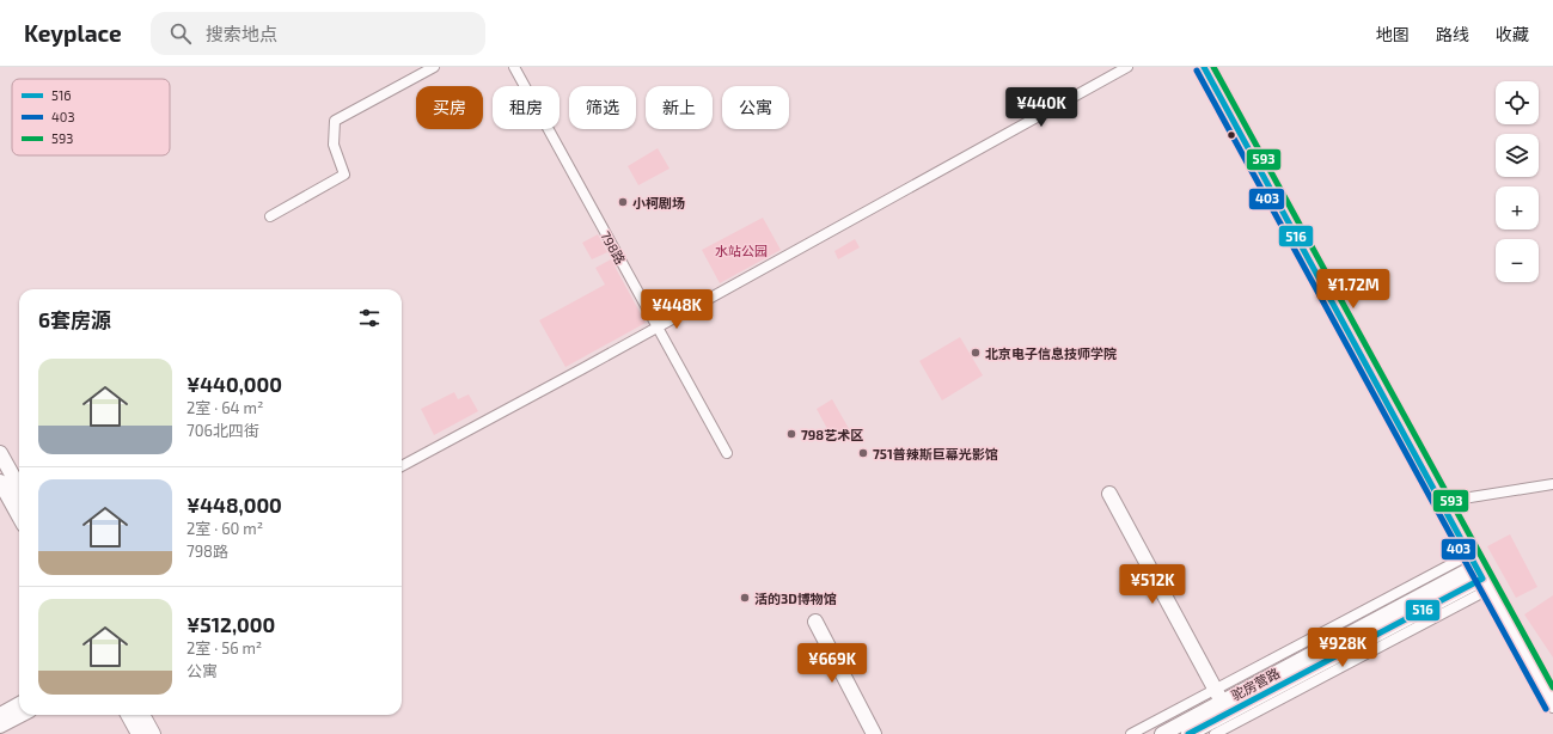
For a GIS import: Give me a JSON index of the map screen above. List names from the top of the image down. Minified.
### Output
{"streets":{"street":["798路","驼房营路"]},"parks":["水站公园"],"places":["小柯剧场","北京电子信息技师学院","798艺术区","751普辣斯巨幕光影馆","活的3D博物馆"],"lines":["transit line 516","transit line 593","transit line 403"],"legend":["516","403","593"],"page":{"header":"Keyplace","search":"搜索地点","nav":["地图","路线","收藏"],"map_buttons":["+","−"],"chip":["买房","租房","筛选","新上","公寓"],"price":["¥440K","¥1.72M","¥448K","¥512K","¥928K","¥669K"],"heading":"6套房源","list":[{"name":"¥440,000","note":"2室 · 64 m² · 706北四街"},{"name":"¥448,000","note":"2室 · 60 m² · 798路"},{"name":"¥512,000","note":"2室 · 56 m² · 公寓"}]}}
